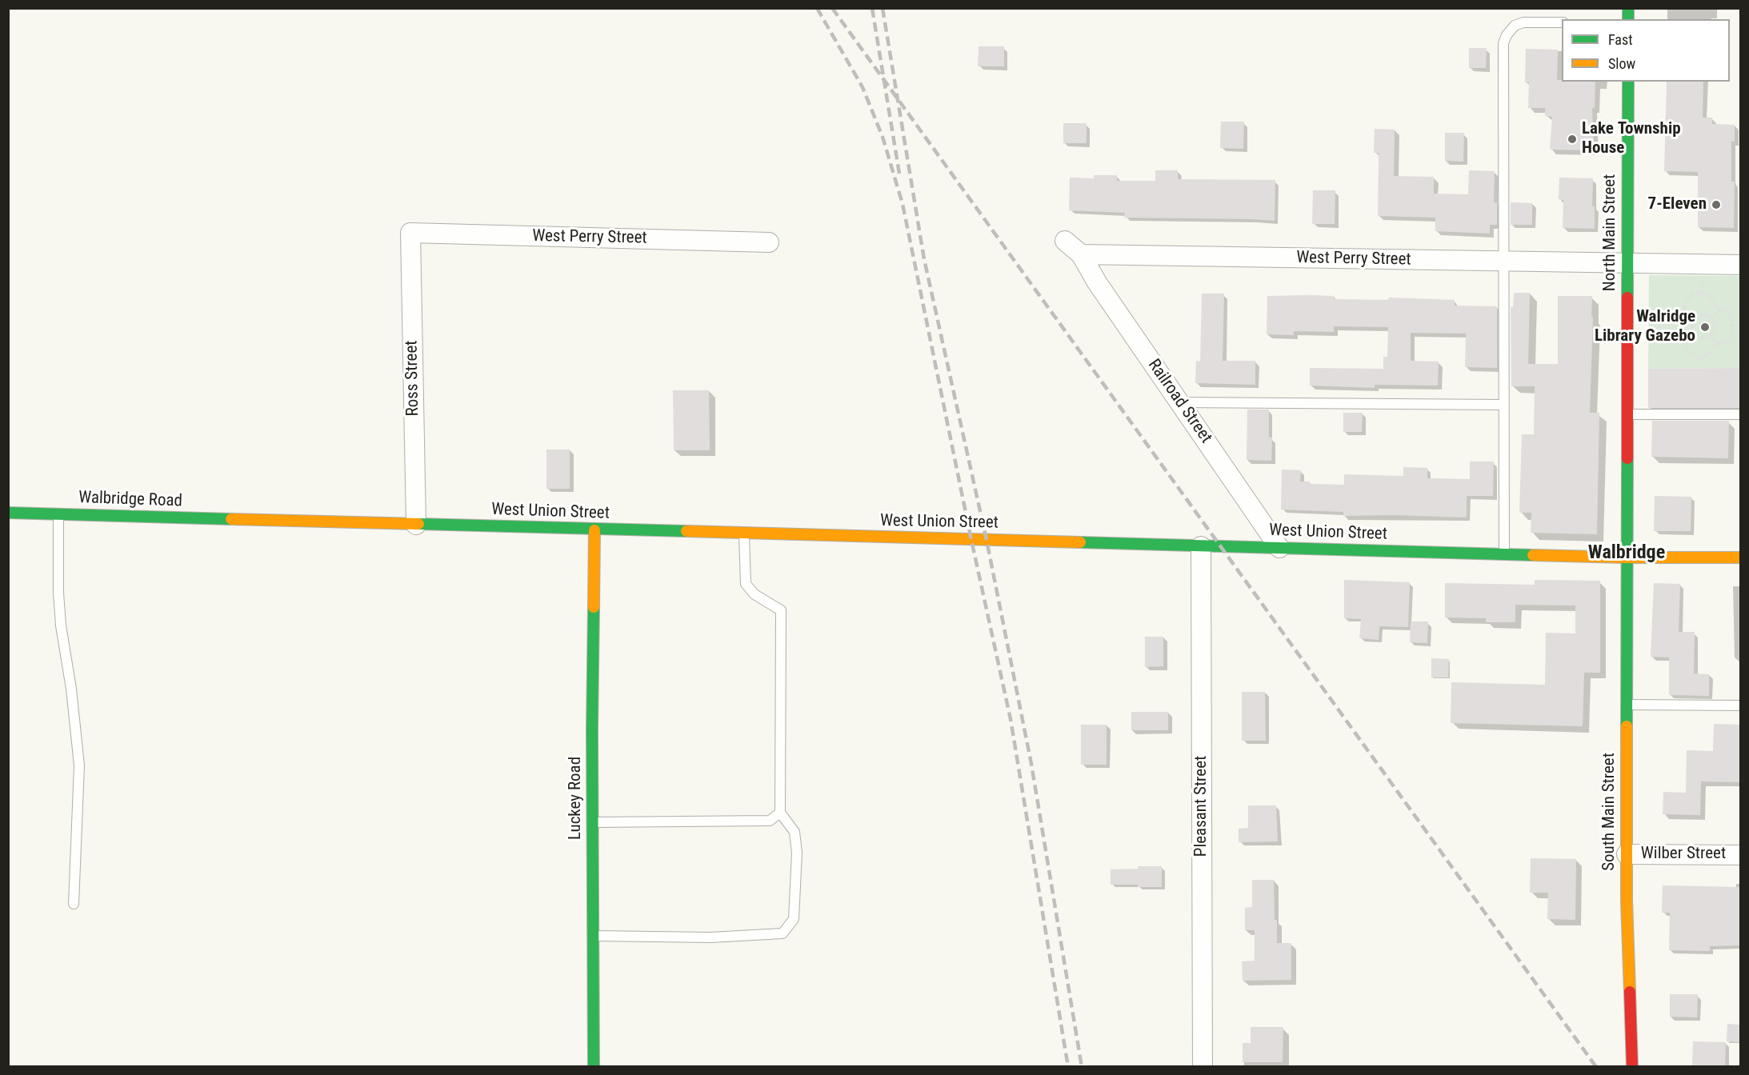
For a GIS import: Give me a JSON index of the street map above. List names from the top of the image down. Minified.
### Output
{"streets":{"street":["North Main Street","West Perry Street","Ross Street","Railroad Street","Walbridge Road","West Union Street","Luckey Road","Pleasant Street","South Main Street","Wilber Street"]},"crossings":[["North Main Street","West Perry Street"],["North Main Street","West Union Street"],["North Main Street","South Main Street"],["West Perry Street","Ross Street"],["West Perry Street","Railroad Street"],["Ross Street","West Union Street"],["Railroad Street","West Union Street"],["Walbridge Road","West Union Street"],["West Union Street","Luckey Road"],["West Union Street","Pleasant Street"],["West Union Street","South Main Street"],["South Main Street","Wilber Street"]],"districts":["Walbridge"],"places":["Lake Township House","7-Eleven","Walridge Library Gazebo"],"legend":["Fast","Slow"]}
